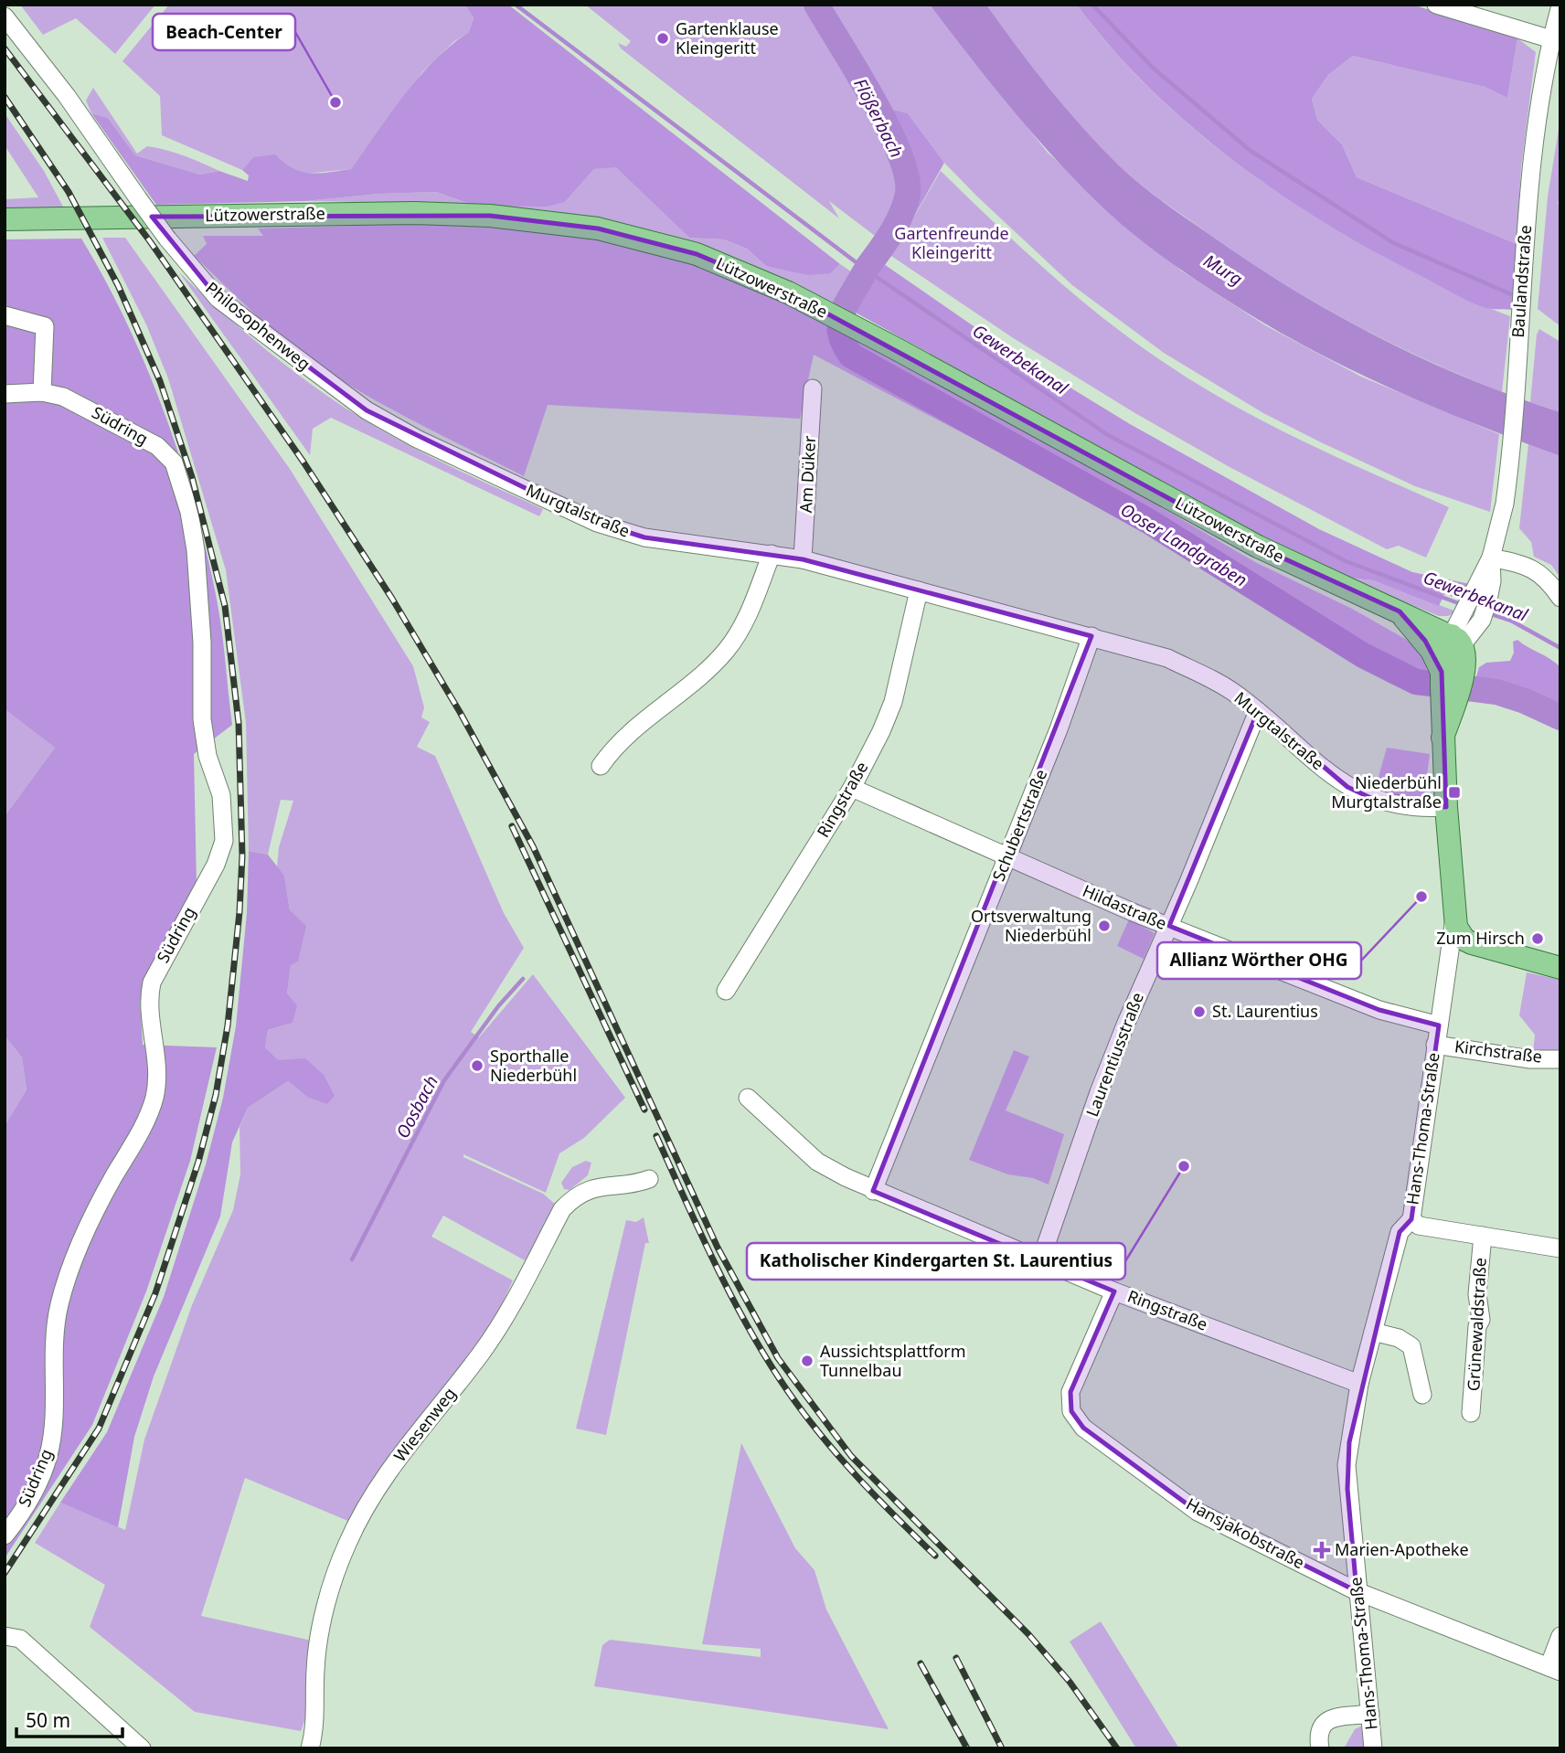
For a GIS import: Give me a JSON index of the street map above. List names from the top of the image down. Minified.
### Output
{"streets":{"main road":["Lützowerstraße","Baulandstraße"],"street":["Philosophenweg","Südring","Am Düker","Murgtalstraße","Ringstraße","Schubertstraße","Hildastraße","Kirchstraße","Laurentiusstraße","Hans-Thoma-Straße","Grünewaldstraße","Wiesenweg","Hansjakobstraße"]},"crossings":[["Lützowerstraße","Baulandstraße"],["Baulandstraße","Murgtalstraße"],["Philosophenweg","Murgtalstraße"],["Am Düker","Murgtalstraße"],["Murgtalstraße","Ringstraße"],["Murgtalstraße","Schubertstraße"],["Murgtalstraße","Laurentiusstraße"],["Ringstraße","Schubertstraße"],["Ringstraße","Hildastraße"],["Ringstraße","Laurentiusstraße"],["Ringstraße","Hans-Thoma-Straße"],["Ringstraße","Hansjakobstraße"],["Schubertstraße","Hildastraße"],["Hildastraße","Laurentiusstraße"],["Hildastraße","Hans-Thoma-Straße"],["Kirchstraße","Hans-Thoma-Straße"],["Hans-Thoma-Straße","Grünewaldstraße"],["Hans-Thoma-Straße","Hansjakobstraße"]],"water":["Flößerbach","Murg","Gewerbekanal","Ooser Landgraben","Oosbach"],"parks":["Gartenfreunde Kleingeritt"],"places":{"other":["Gartenklause Kleingeritt","Beach-Center","Allianz Wörther OHG","Ortsverwaltung Niederbühl","Zum Hirsch","St. Laurentius","Sporthalle Niederbühl","Katholischer Kindergarten St. Laurentius","Aussichtsplattform Tunnelbau"],"transit":["Niederbühl Murgtalstraße"],"health":["Marien-Apotheke"]},"scale_bar":"50 m"}
